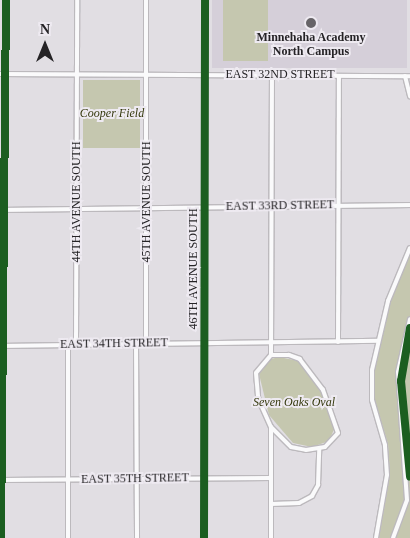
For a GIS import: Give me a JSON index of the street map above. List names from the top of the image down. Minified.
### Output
{"streets":{"street":["EAST 32ND STREET","44TH AVENUE SOUTH","45TH AVENUE SOUTH","EAST 33RD STREET","46TH AVENUE SOUTH","EAST 34TH STREET","EAST 35TH STREET"]},"crossings":[["EAST 32ND STREET","44TH AVENUE SOUTH"],["EAST 32ND STREET","45TH AVENUE SOUTH"],["EAST 32ND STREET","46TH AVENUE SOUTH"],["44TH AVENUE SOUTH","EAST 33RD STREET"],["44TH AVENUE SOUTH","EAST 34TH STREET"],["45TH AVENUE SOUTH","EAST 33RD STREET"],["45TH AVENUE SOUTH","EAST 34TH STREET"],["EAST 33RD STREET","46TH AVENUE SOUTH"],["46TH AVENUE SOUTH","EAST 34TH STREET"],["46TH AVENUE SOUTH","EAST 35TH STREET"]],"parks":["Cooper Field","Seven Oaks Oval"],"places":["Minnehaha Academy North Campus"],"north":"top"}
